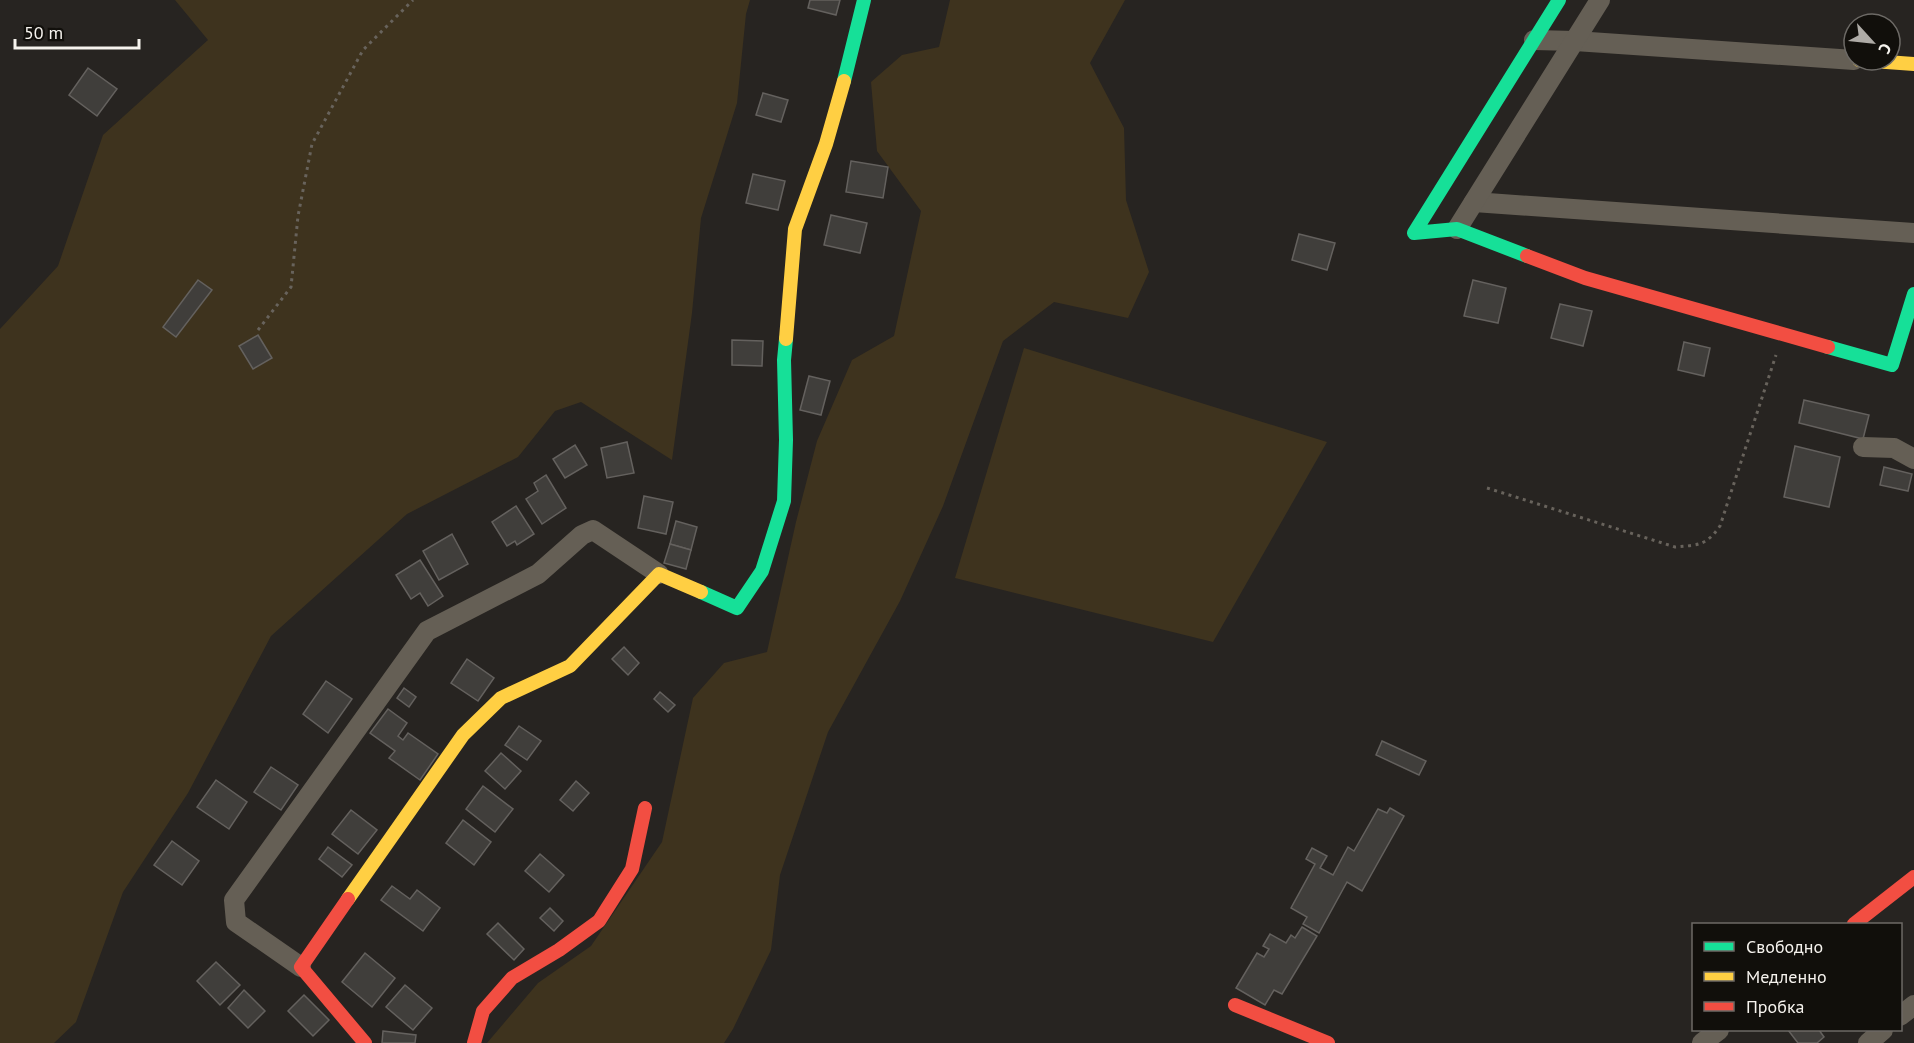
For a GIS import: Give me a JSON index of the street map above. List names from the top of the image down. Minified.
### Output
{"legend":["Свободно","Медленно","Пробка"],"scale_bar":"50 m","north":"bottom right"}
